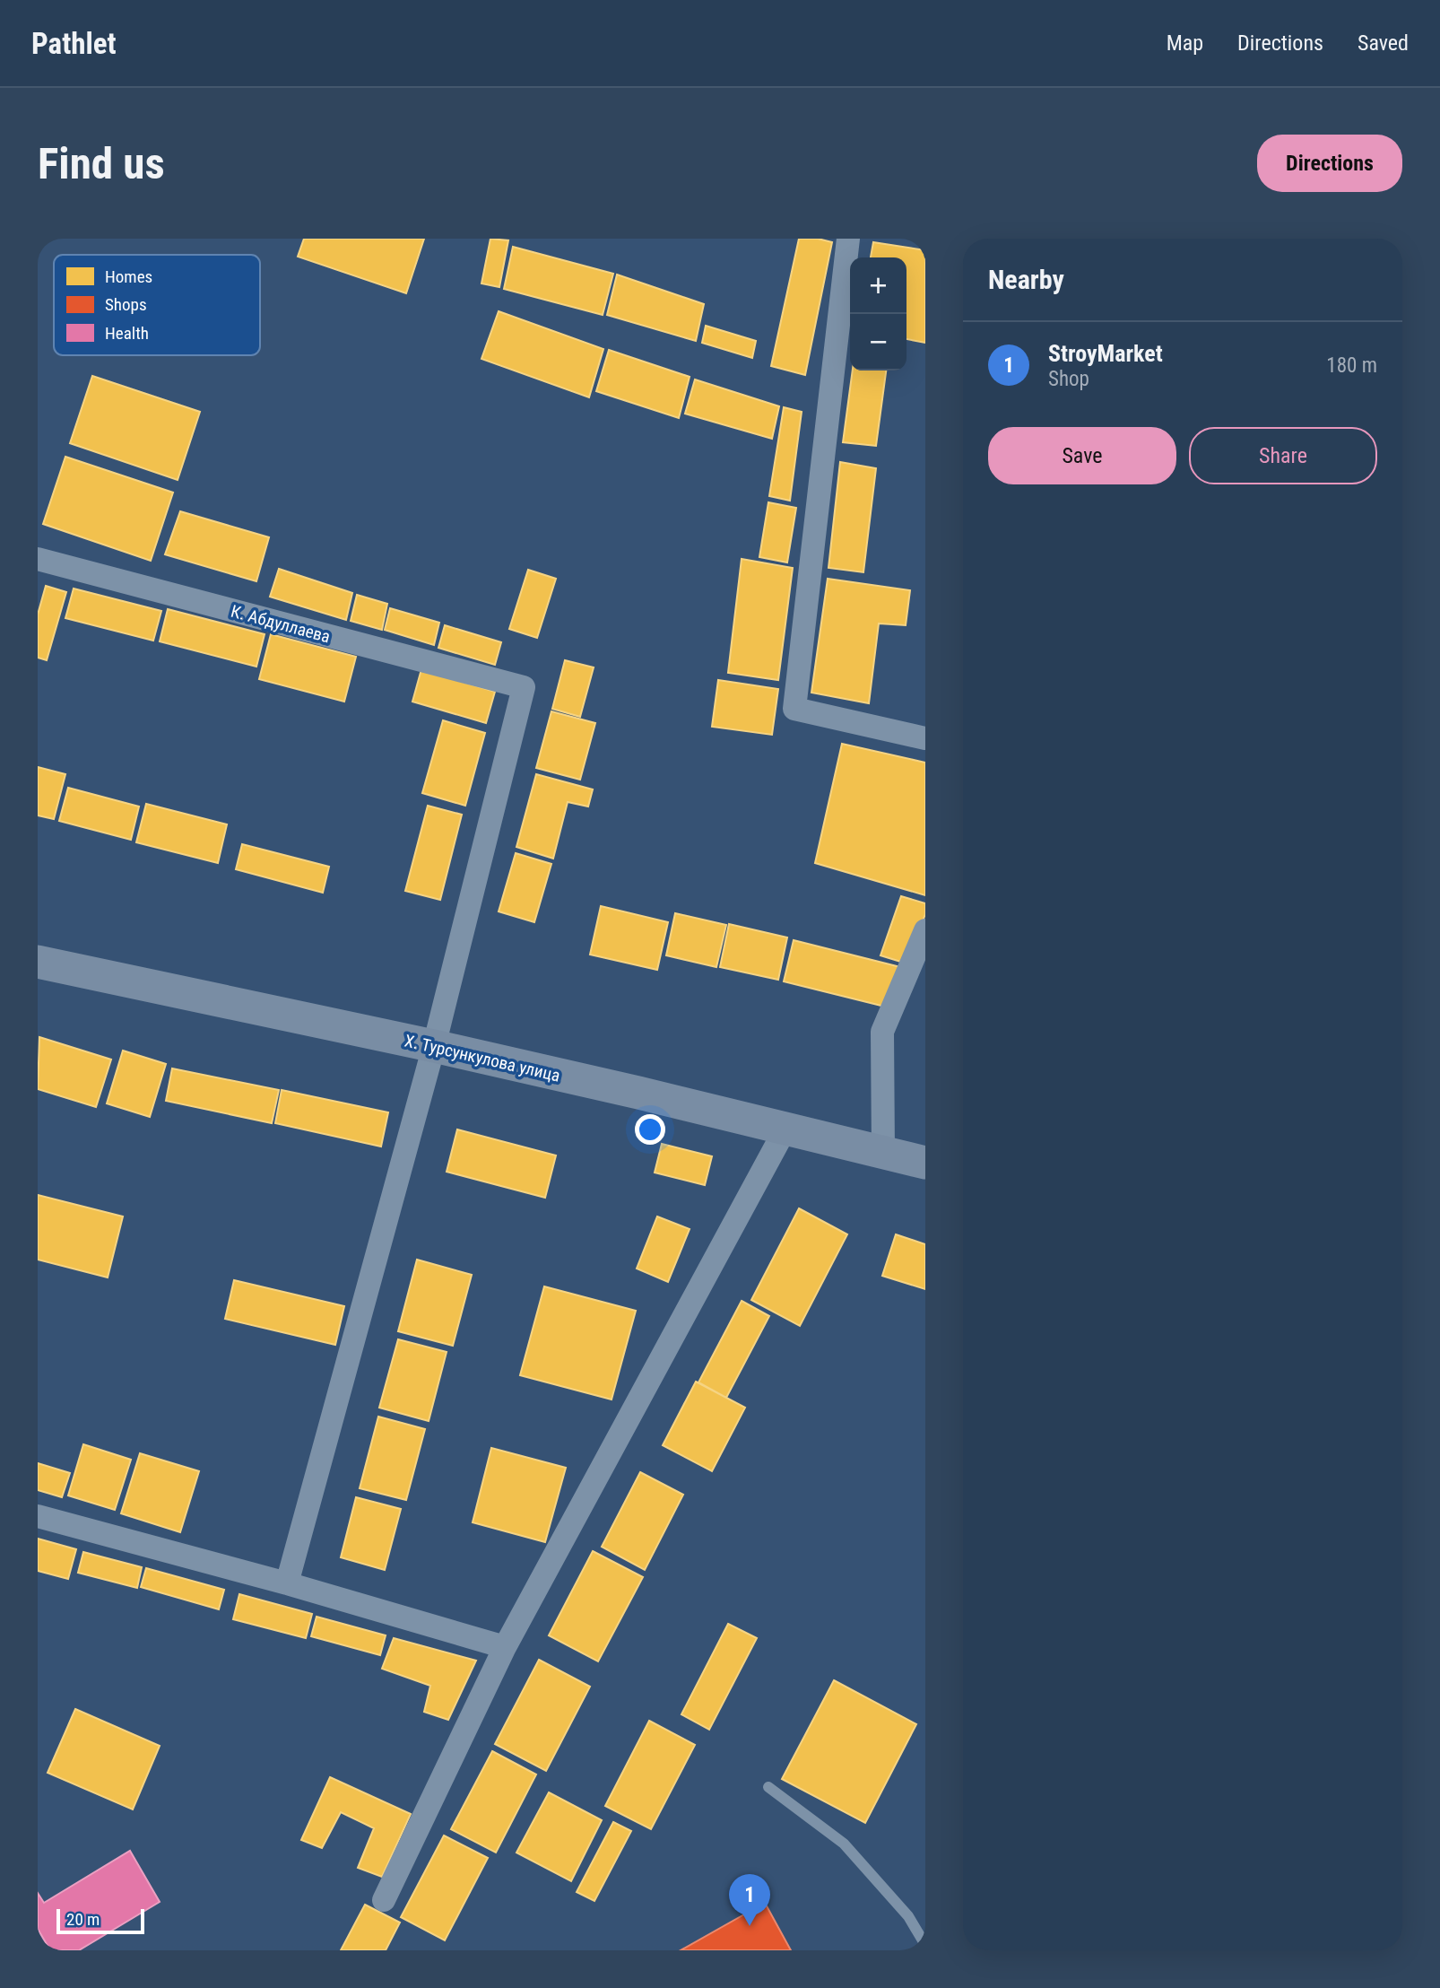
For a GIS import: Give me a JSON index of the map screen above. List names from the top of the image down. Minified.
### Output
{"streets":{"street":["К. Абдуллаева","Х. Турсункулова улица"]},"crossings":[["К. Абдуллаева","Х. Турсункулова улица"]],"legend":["Homes","Shops","Health"],"scale_bar":"20 m","page":{"header":"Pathlet","nav":["Map","Directions","Saved"],"buttons":["Directions",["Save","Share"]],"title":"Find us","heading":"Nearby","map_buttons":["+","−"],"list":[{"mark":"1","name":"StroyMarket","note":"Shop","value":"180 m"}],"pins":"1","scale":"20 m"}}
